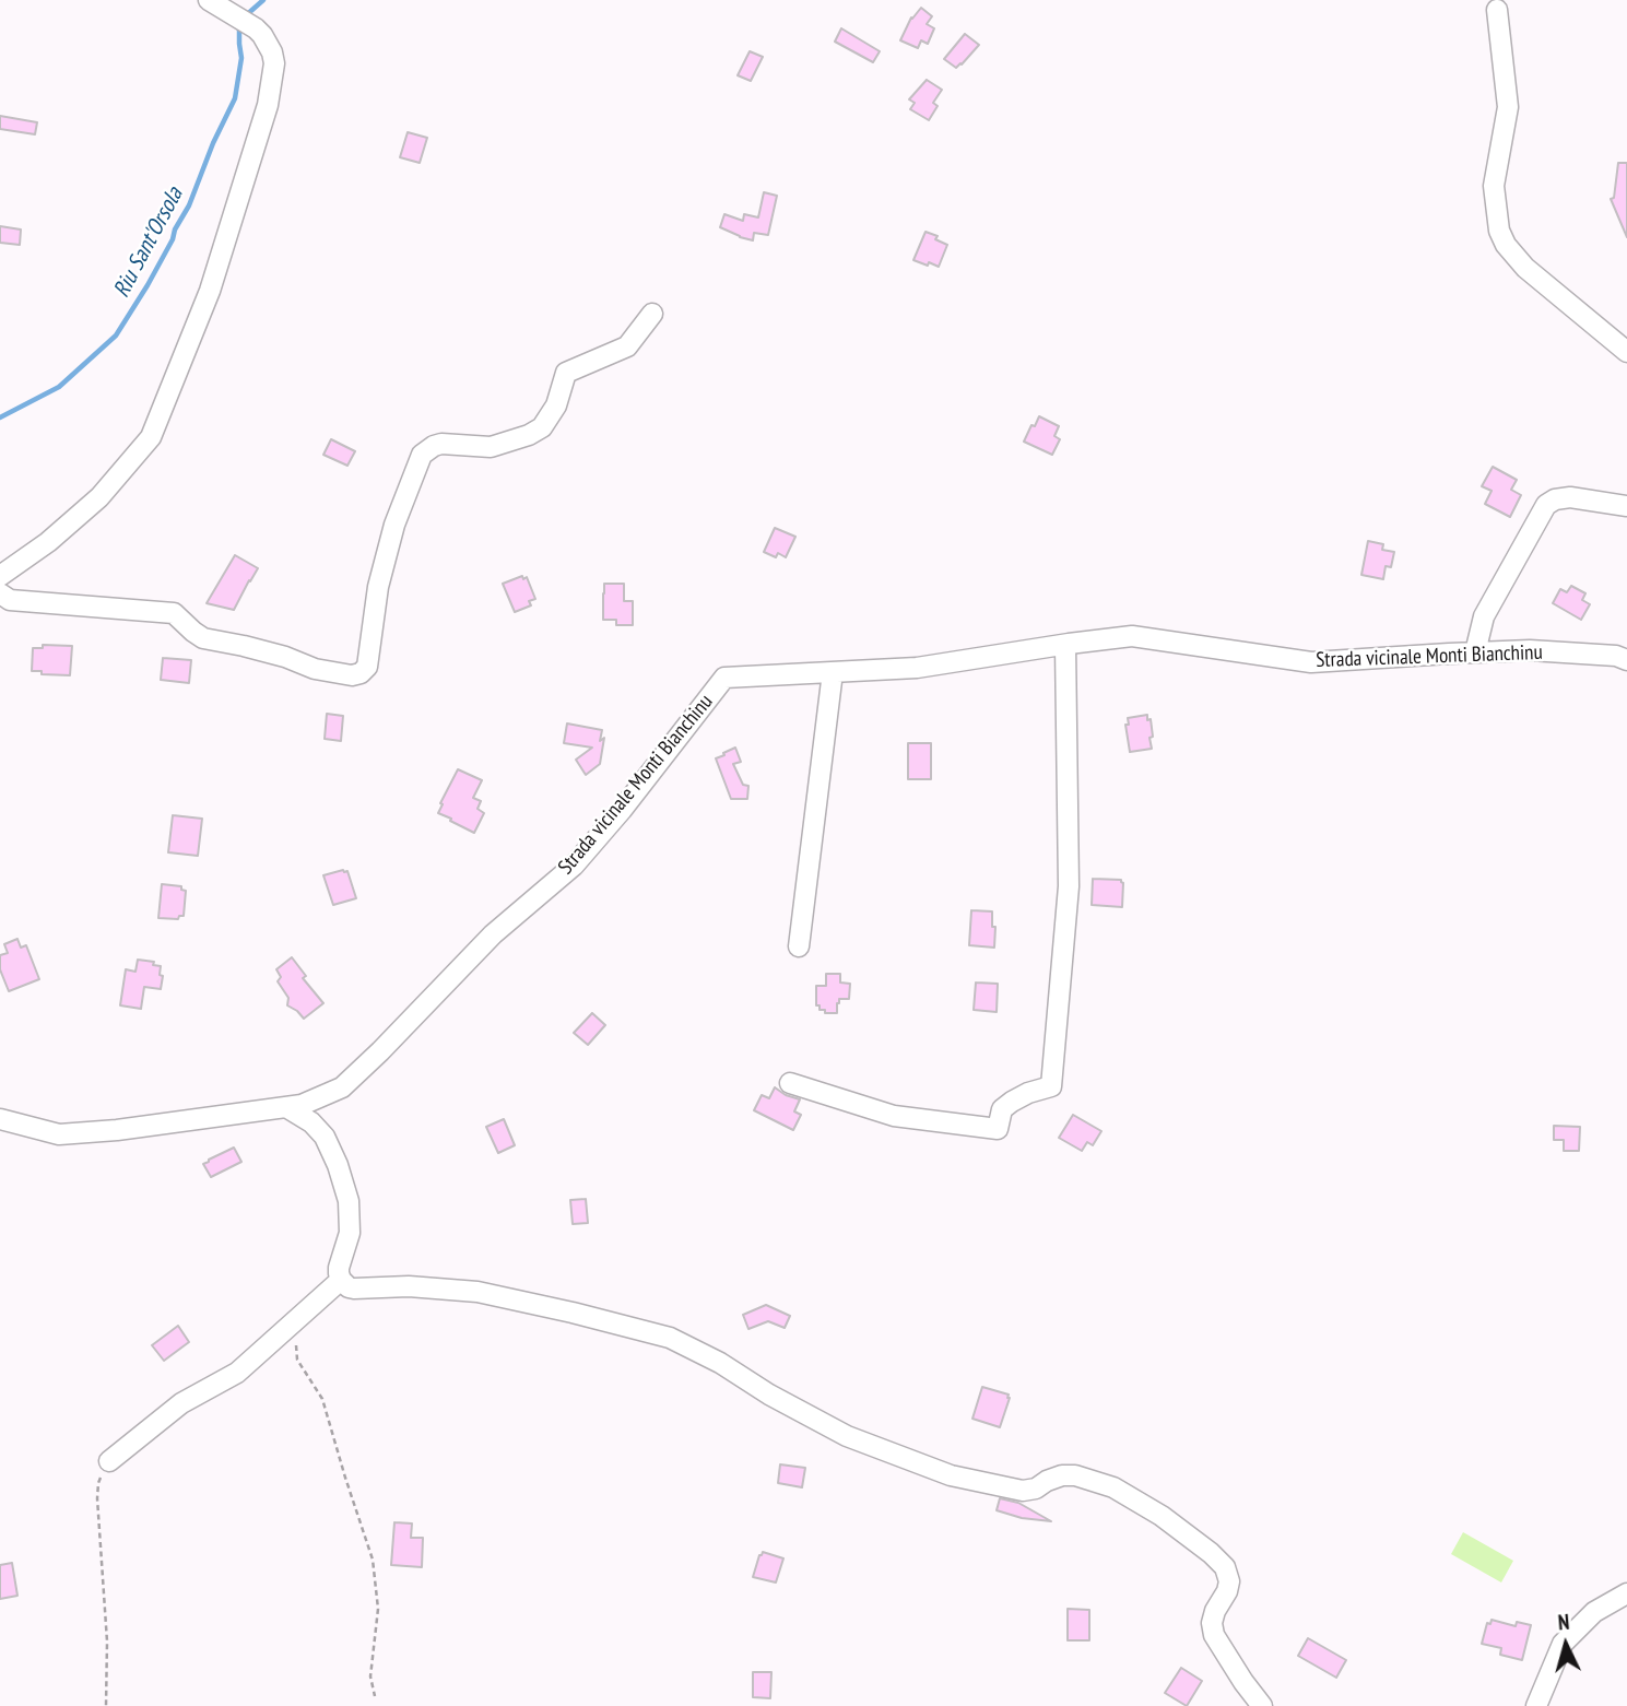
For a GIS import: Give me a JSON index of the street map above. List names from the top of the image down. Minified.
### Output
{"streets":{"street":["Strada vicinale Monti Bianchinu"]},"water":["Riu Sant'Orsola"],"north":"top"}
